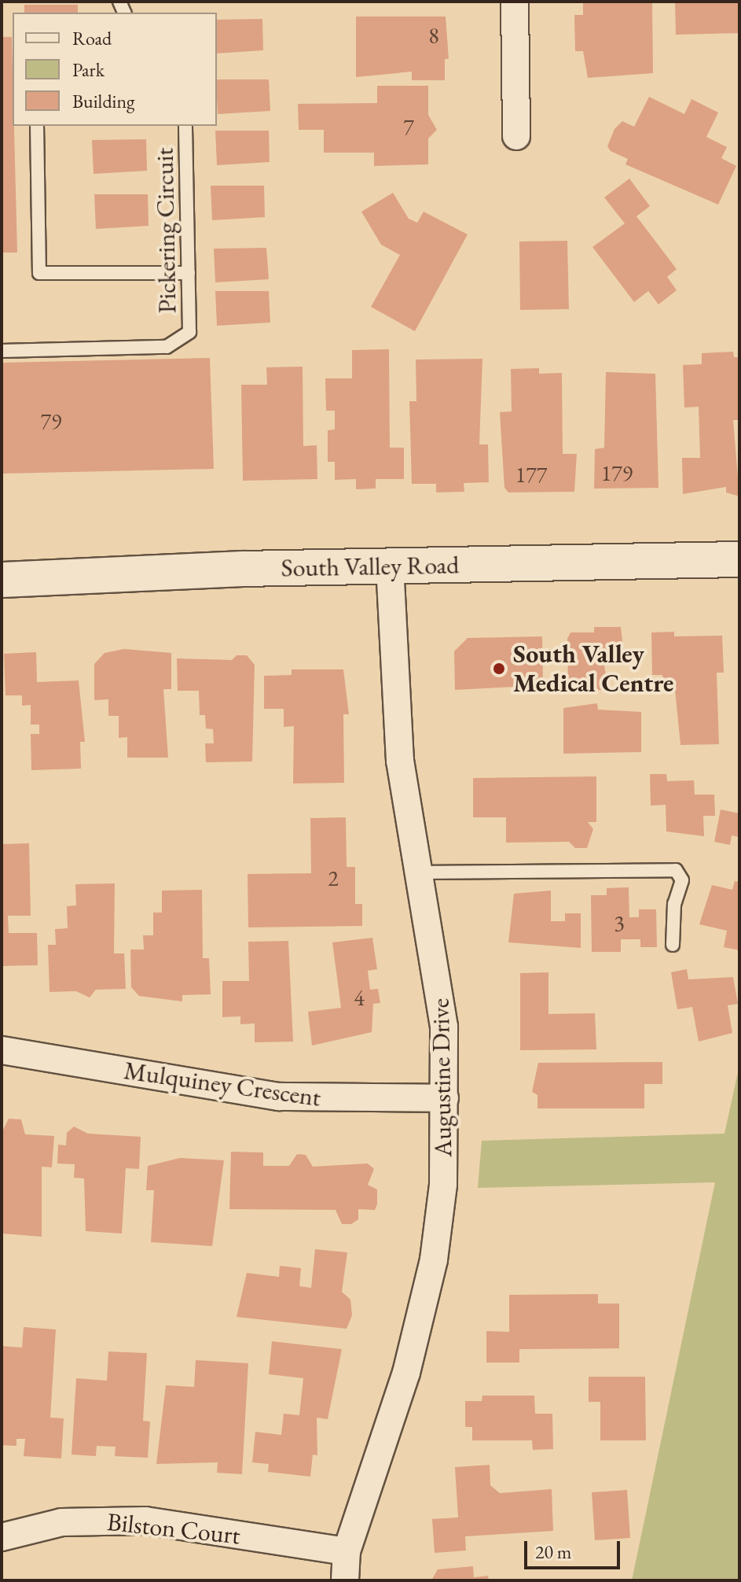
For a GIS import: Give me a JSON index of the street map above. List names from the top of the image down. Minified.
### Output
{"streets":{"main road":["South Valley Road"],"street":["Augustine Drive","Mulquiney Crescent","Bilston Court"],"lane":["Pickering Circuit"]},"crossings":[["South Valley Road","Augustine Drive"],["Augustine Drive","Mulquiney Crescent"],["Augustine Drive","Bilston Court"]],"places":["South Valley Medical Centre"],"house_numbers":["8","7","79","179","177","2","3","4"],"legend":["Road","Park","Building"],"scale_bar":"20 m"}
